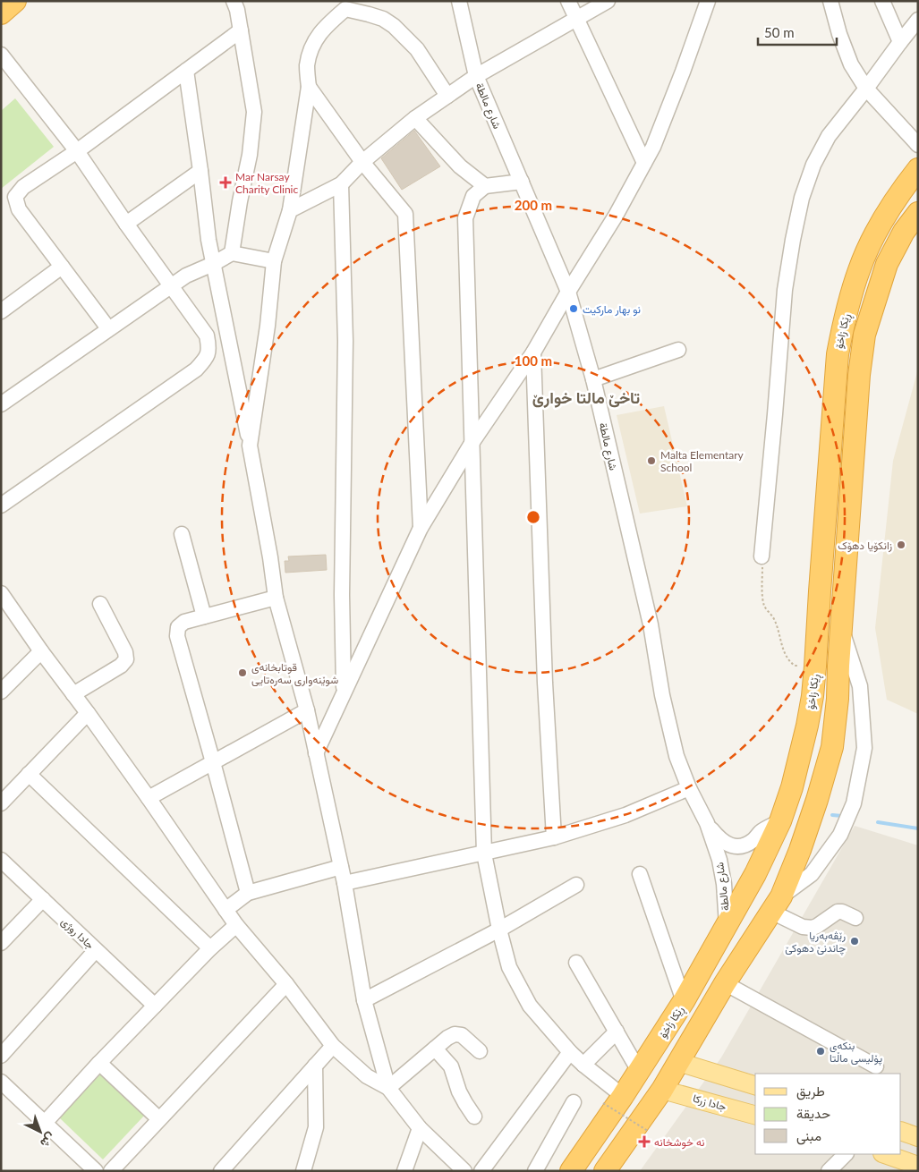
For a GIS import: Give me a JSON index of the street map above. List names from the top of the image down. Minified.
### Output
{"streets":{"highway":["ڕێکا زاخۆ"],"main road":["جادا زرکا"],"street":["شارع مالطة","جادا روژی"]},"crossings":[["شارع مالطة","ڕێکا زاخۆ"],["ڕێکا زاخۆ","جادا زرکا"]],"districts":["تاخێ مالتا خوارێ"],"places":{"health":["Mar Narsay Charity Clinic","نه خوشخانه"],"other":["نو بهار ماركيت","Malta Elementary School","زانکۆیا دهۆک","قوتابخانەی شوێنەواری سەرەتایی","رێڤەبەریا چاندنێ دهوکێ","بنکەی پۆلیسی ماڵتا"]},"legend":["طريق","حديقة","مبنى"],"scale_bar":"50 m","north":"bottom right","rings":["200 m","100 m"]}
